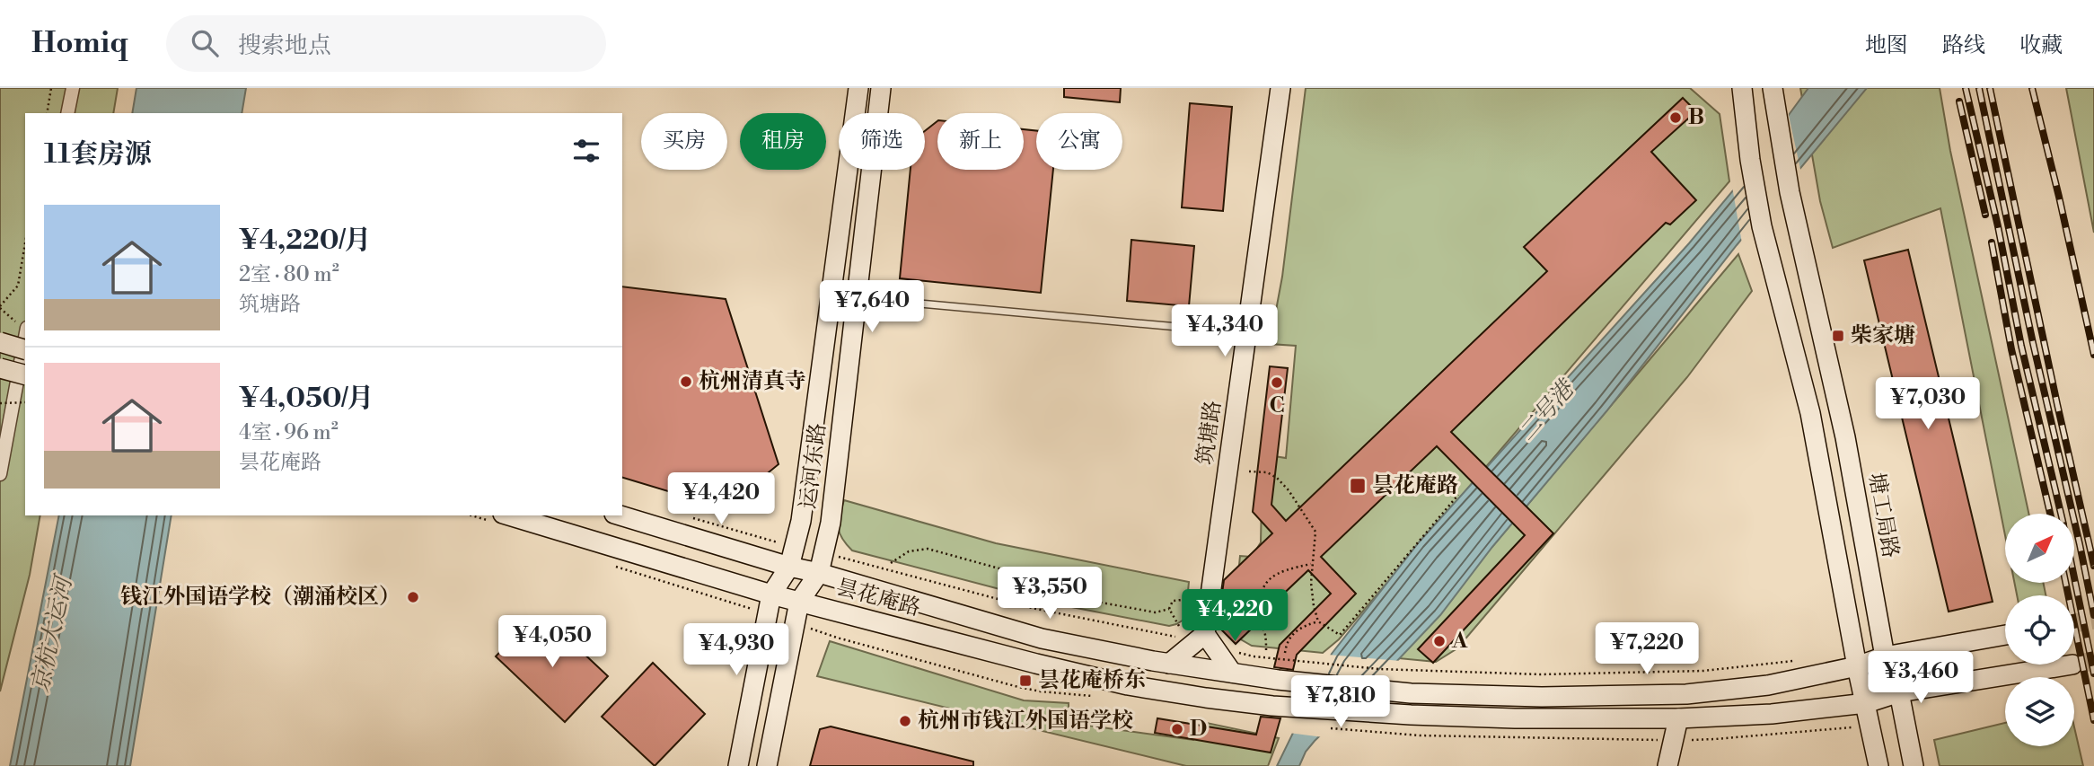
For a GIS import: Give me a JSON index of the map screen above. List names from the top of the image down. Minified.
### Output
{"streets":{"main road":["筑塘路","运河东路","塘工局路","昙花庵路"]},"crossings":[["运河东路","昙花庵路"],["塘工局路","昙花庵路"]],"water":["二号港","京杭大运河"],"places":{"other":["B","杭州清真寺","C","钱江外国语学校（潮涌校区）","A","杭州市钱江外国语学校","D"],"transit":["柴家塘","昙花庵路","昙花庵桥东"]},"north":"top right","page":{"header":"Homiq","search":"搜索地点","nav":["地图","路线","收藏"],"chip":["买房","租房","筛选","新上","公寓"],"heading":"11套房源","list":[{"name":"¥4,220/月","note":"2室 · 80 m² · 筑塘路"},{"name":"¥4,050/月","note":"4室 · 96 m² · 昙花庵路"}],"price":["¥7,640","¥4,340","¥7,030","¥4,420","¥3,550","¥4,220","¥4,050","¥7,220","¥4,930","¥3,460","¥7,810"]}}
